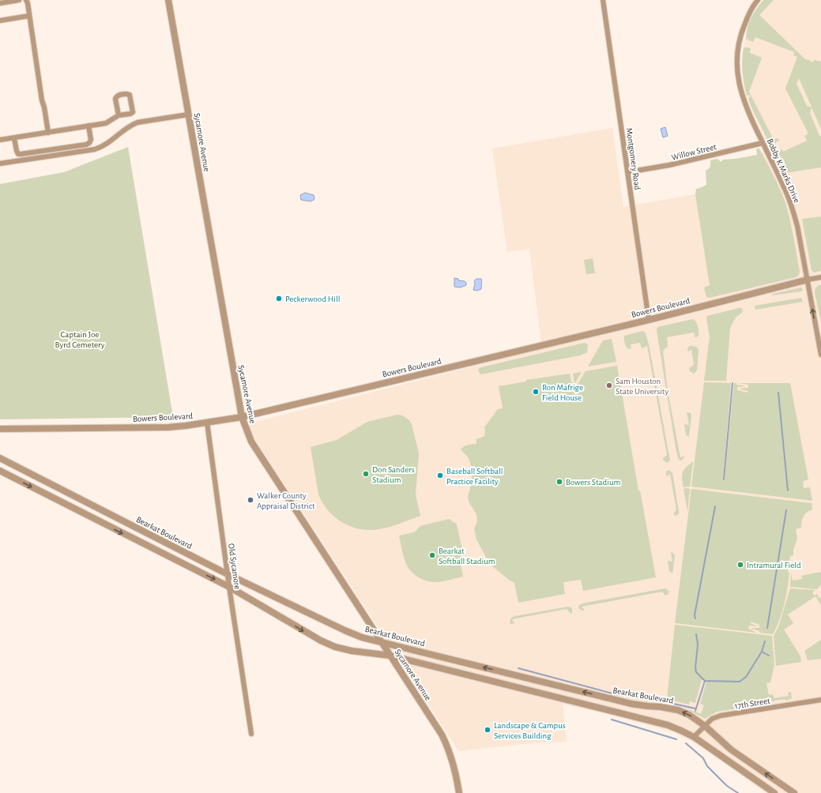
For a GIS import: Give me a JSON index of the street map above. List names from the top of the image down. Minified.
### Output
{"streets":{"street":["Sycamore Avenue","Willow Street","Montgomery Road","Bobby K Marks Drive","Bowers Boulevard","Bearkat Boulevard","Old Sycamore","17th Street"]},"crossings":[["Sycamore Avenue","Bowers Boulevard"],["Sycamore Avenue","Bearkat Boulevard"],["Willow Street","Montgomery Road"],["Willow Street","Bobby K Marks Drive"],["Montgomery Road","Bowers Boulevard"],["Bobby K Marks Drive","Bowers Boulevard"],["Bowers Boulevard","Old Sycamore"],["Bearkat Boulevard","Old Sycamore"],["Bearkat Boulevard","17th Street"]],"parks":["Captain Joe Byrd Cemetery"],"places":["Peckerwood Hill","Sam Houston State University","Ron Mafrige Field House","Don Sanders Stadium","Baseball Softball Practice Facility","Bowers Stadium","Walker County Appraisal District","Bearkat Softball Stadium","Intramural Field","Landscape & Campus Services Building"]}
